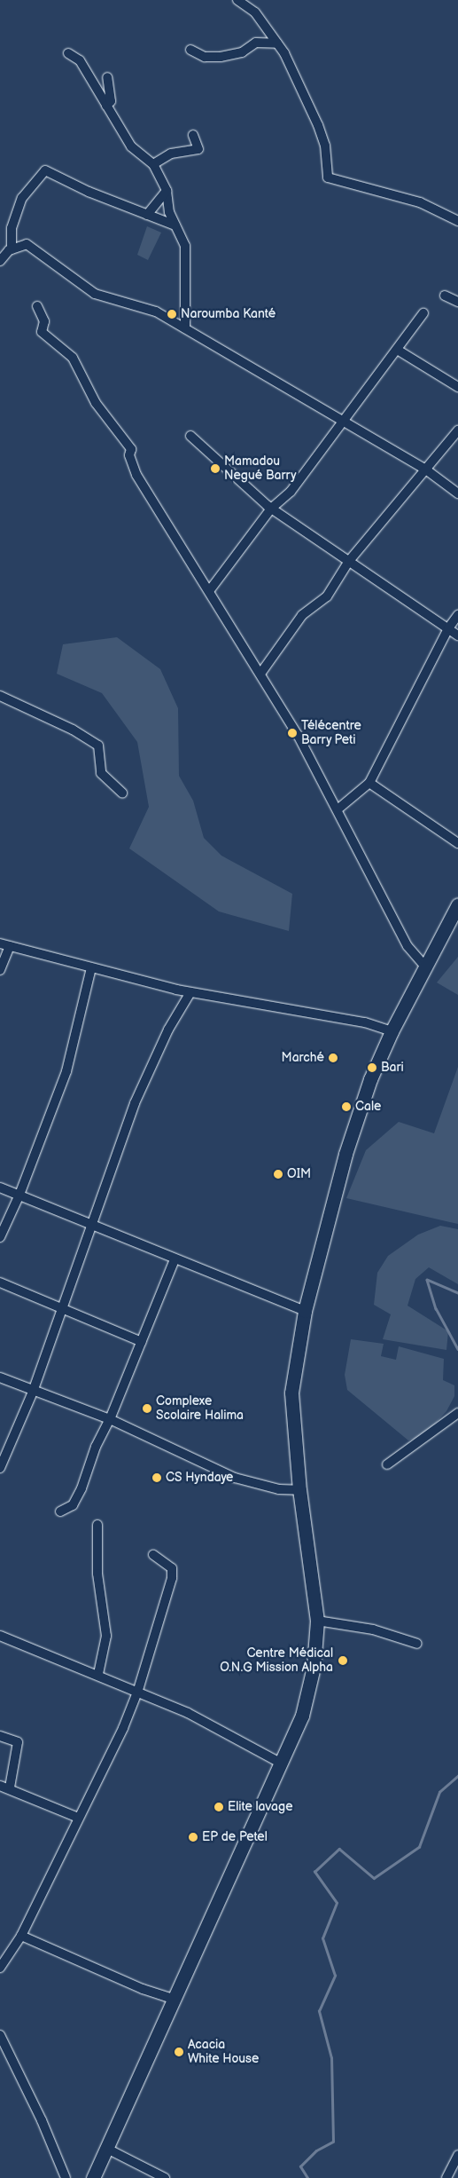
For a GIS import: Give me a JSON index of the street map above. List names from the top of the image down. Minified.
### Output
{"places":["Naroumba Kanté","Mamadou Negué Barry","Télécentre Barry Peti","Marché","Bari","Cale","OIM","Complexe Scolaire Halima","CS Hyndaye","Centre Médical O.N.G Mission Alpha","Elite lavage","EP de Petel","Acacia White House"]}
